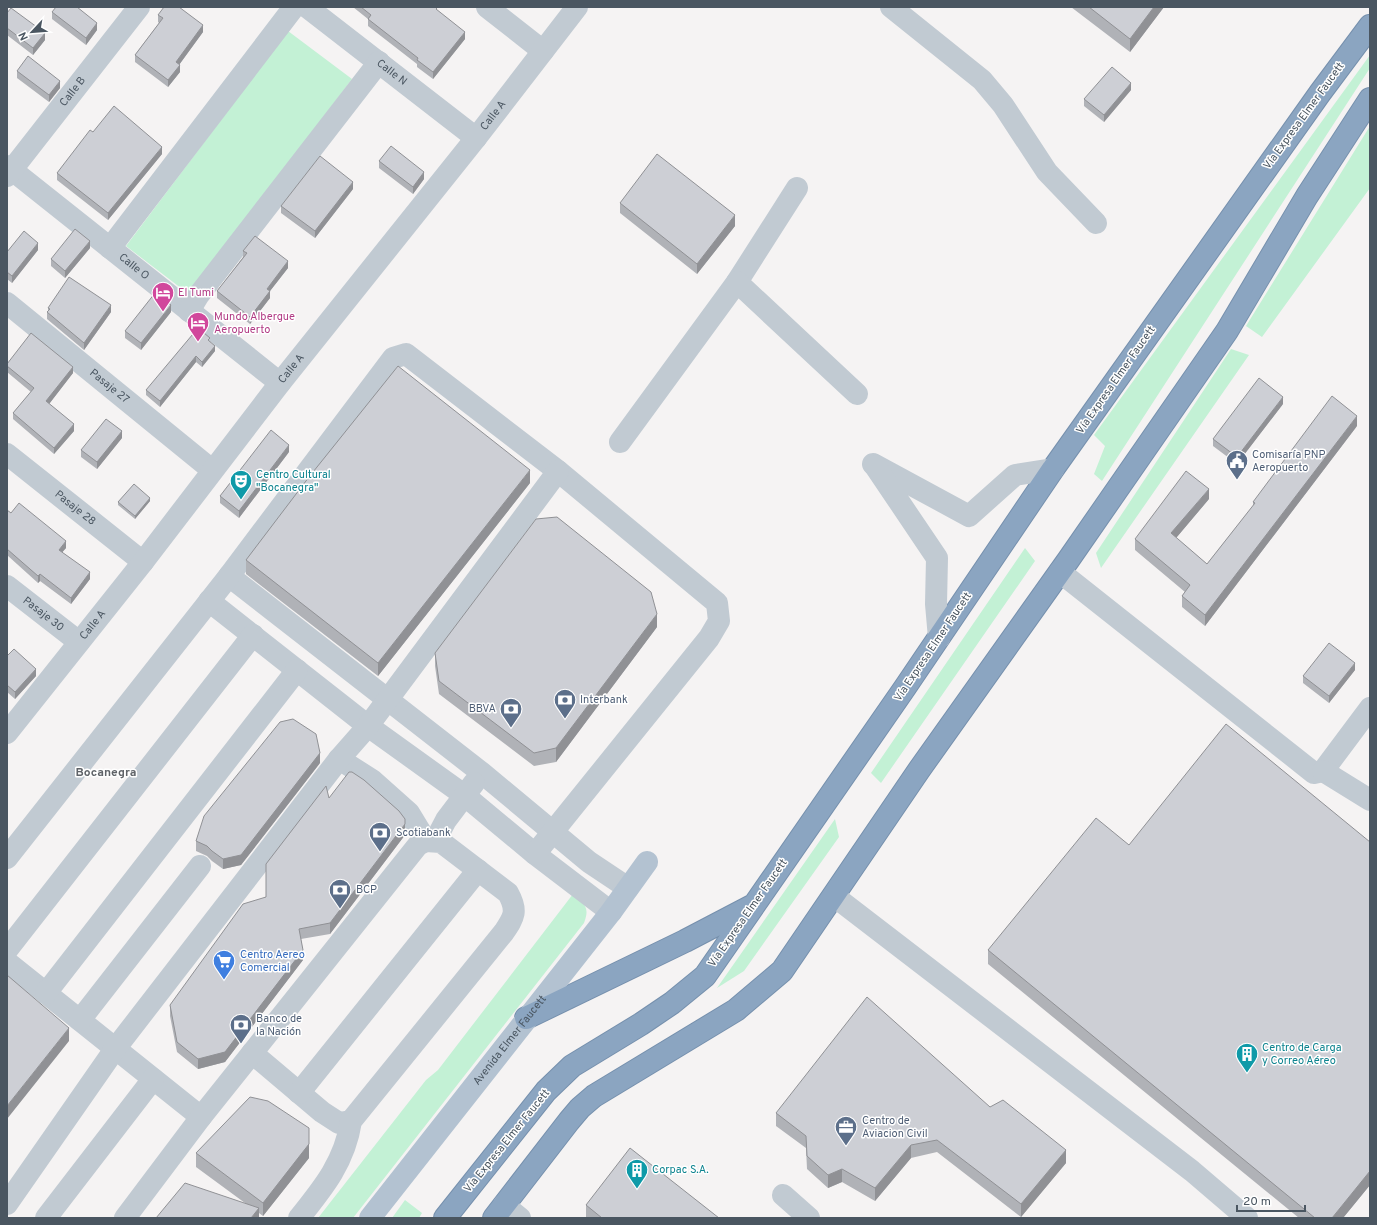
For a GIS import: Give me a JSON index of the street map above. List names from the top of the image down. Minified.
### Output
{"streets":{"highway":["Vía Expresa Elmer Faucett"],"main road":["Avenida Elmer Faucett"],"street":["Calle N","Calle B","Calle A","Calle O","Pasaje 27","Pasaje 28","Pasaje 30"]},"crossings":[["Calle N","Calle A"],["Calle B","Calle O"],["Calle A","Calle O"],["Calle A","Pasaje 27"],["Calle A","Pasaje 28"],["Calle A","Pasaje 30"]],"districts":["Bocanegra"],"places":{"hotel":["El Tumi","Mundo Albergue Aeropuerto"],"public building":["Comisaría PNP Aeropuerto"],"theatre":["Centro Cultural \"Bocanegra\""],"bank":["Interbank","BBVA","Scotiabank","BCP","Banco de la Nación"],"supermarket":["Centro Aereo Comercial"],"building":["Centro de Carga y Correo Aéreo","Corpac S.A."],"office":["Centro de Aviacion Civil"]},"scale_bar":"20 m","north":"bottom left"}
